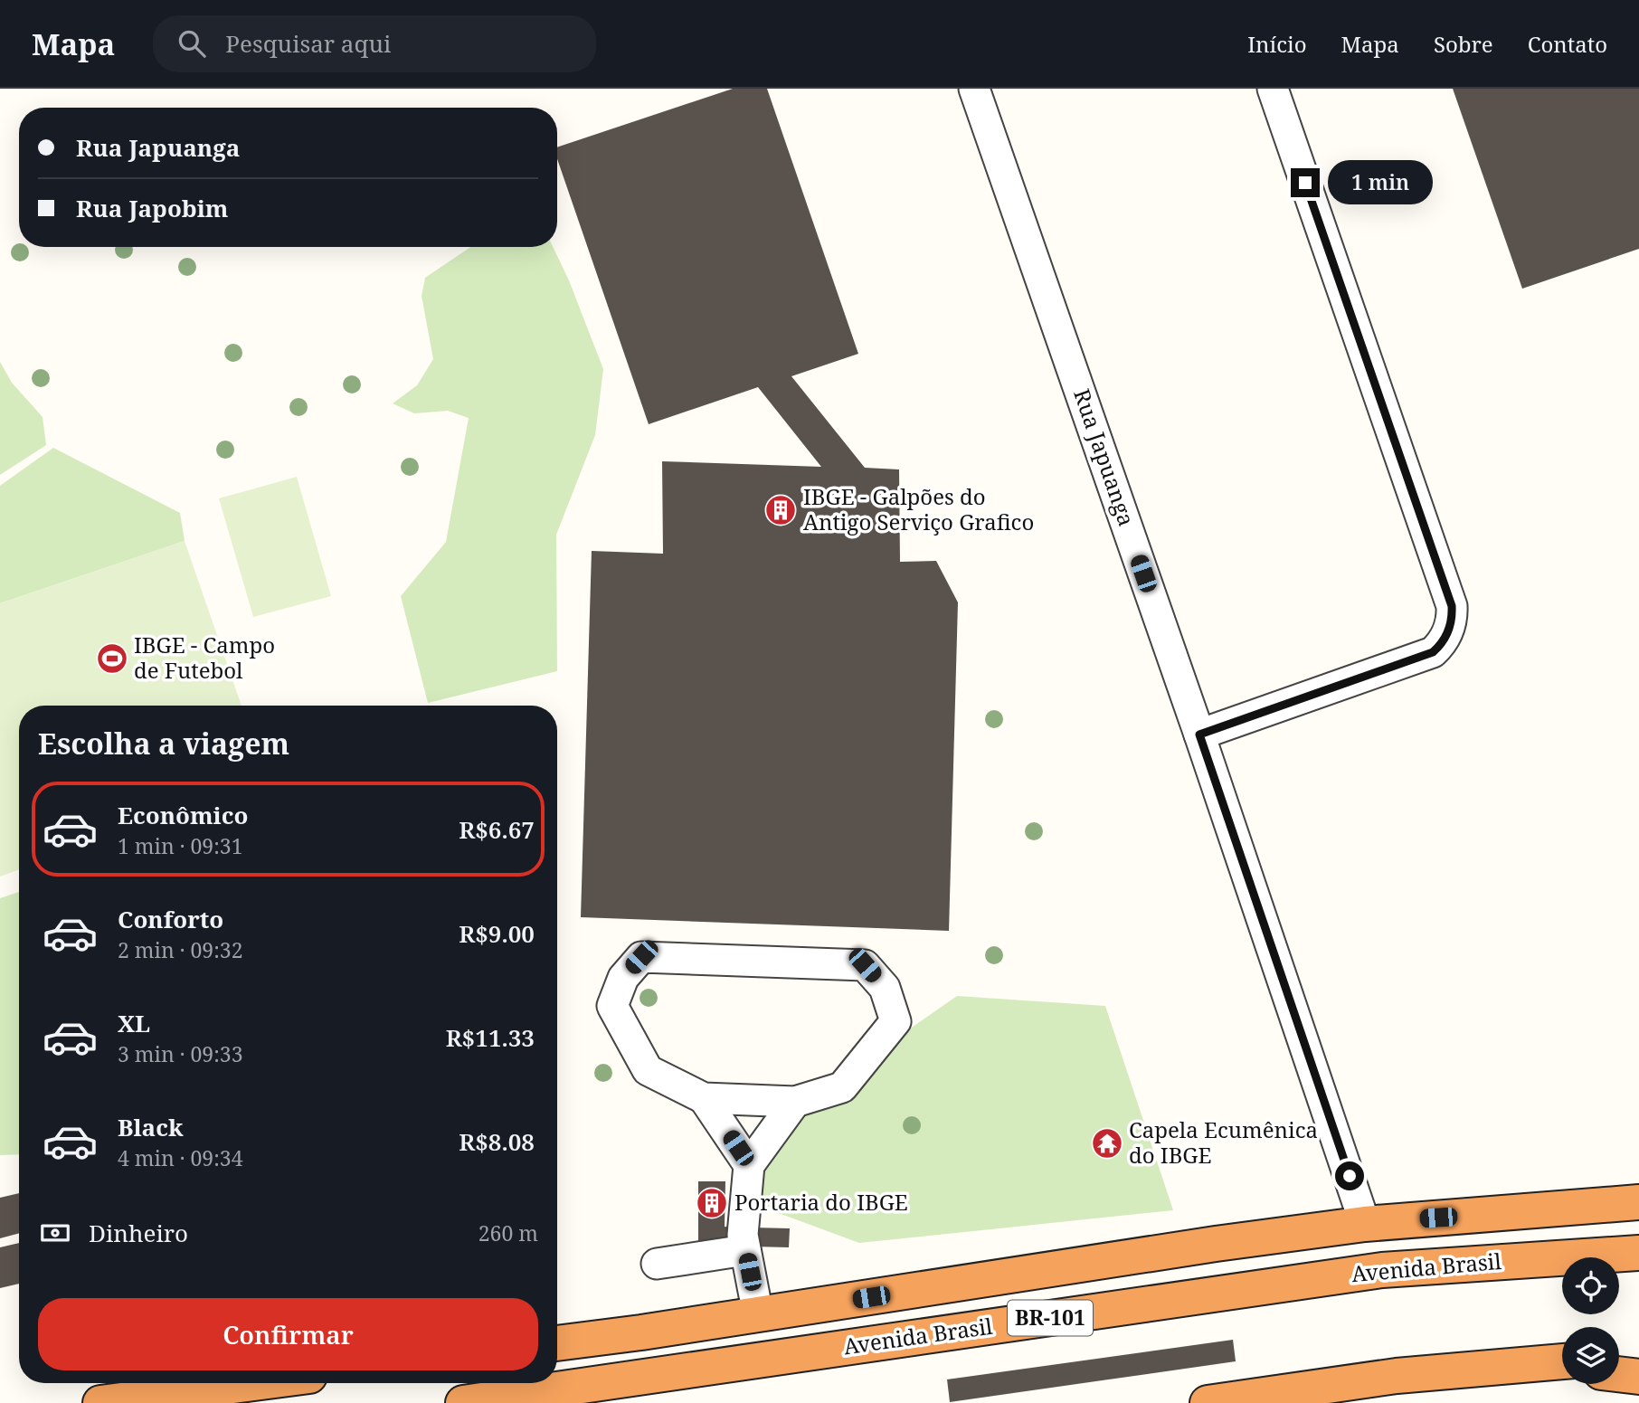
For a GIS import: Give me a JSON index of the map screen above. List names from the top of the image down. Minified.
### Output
{"streets":{"highway":["Avenida Brasil","BR-101"],"street":["Rua Japuanga"]},"crossings":[["Rua Japuanga","Avenida Brasil"]],"places":{"building":["IBGE - Galpões do Antigo Serviço Grafico","Portaria do IBGE"],"sports":["IBGE - Campo de Futebol"],"temple":["Capela Ecumênica do IBGE"]},"page":{"header":"Mapa","search":"Pesquisar aqui","nav":["Início","Mapa","Sobre","Contato"],"banner":["Rua Japuanga","Rua Japobim"],"bubble":"1 min","heading":"Escolha a viagem","list":[{"name":"Econômico","note":"1 min · 09:31","value":"R$6.67"},{"name":"Conforto","note":"2 min · 09:32","value":"R$9.00"},{"name":"XL","note":"3 min · 09:33","value":"R$11.33"},{"name":"Black","note":"4 min · 09:34","value":"R$8.08"}],"pay":["Dinheiro","260 m"],"buttons":"Confirmar"}}
